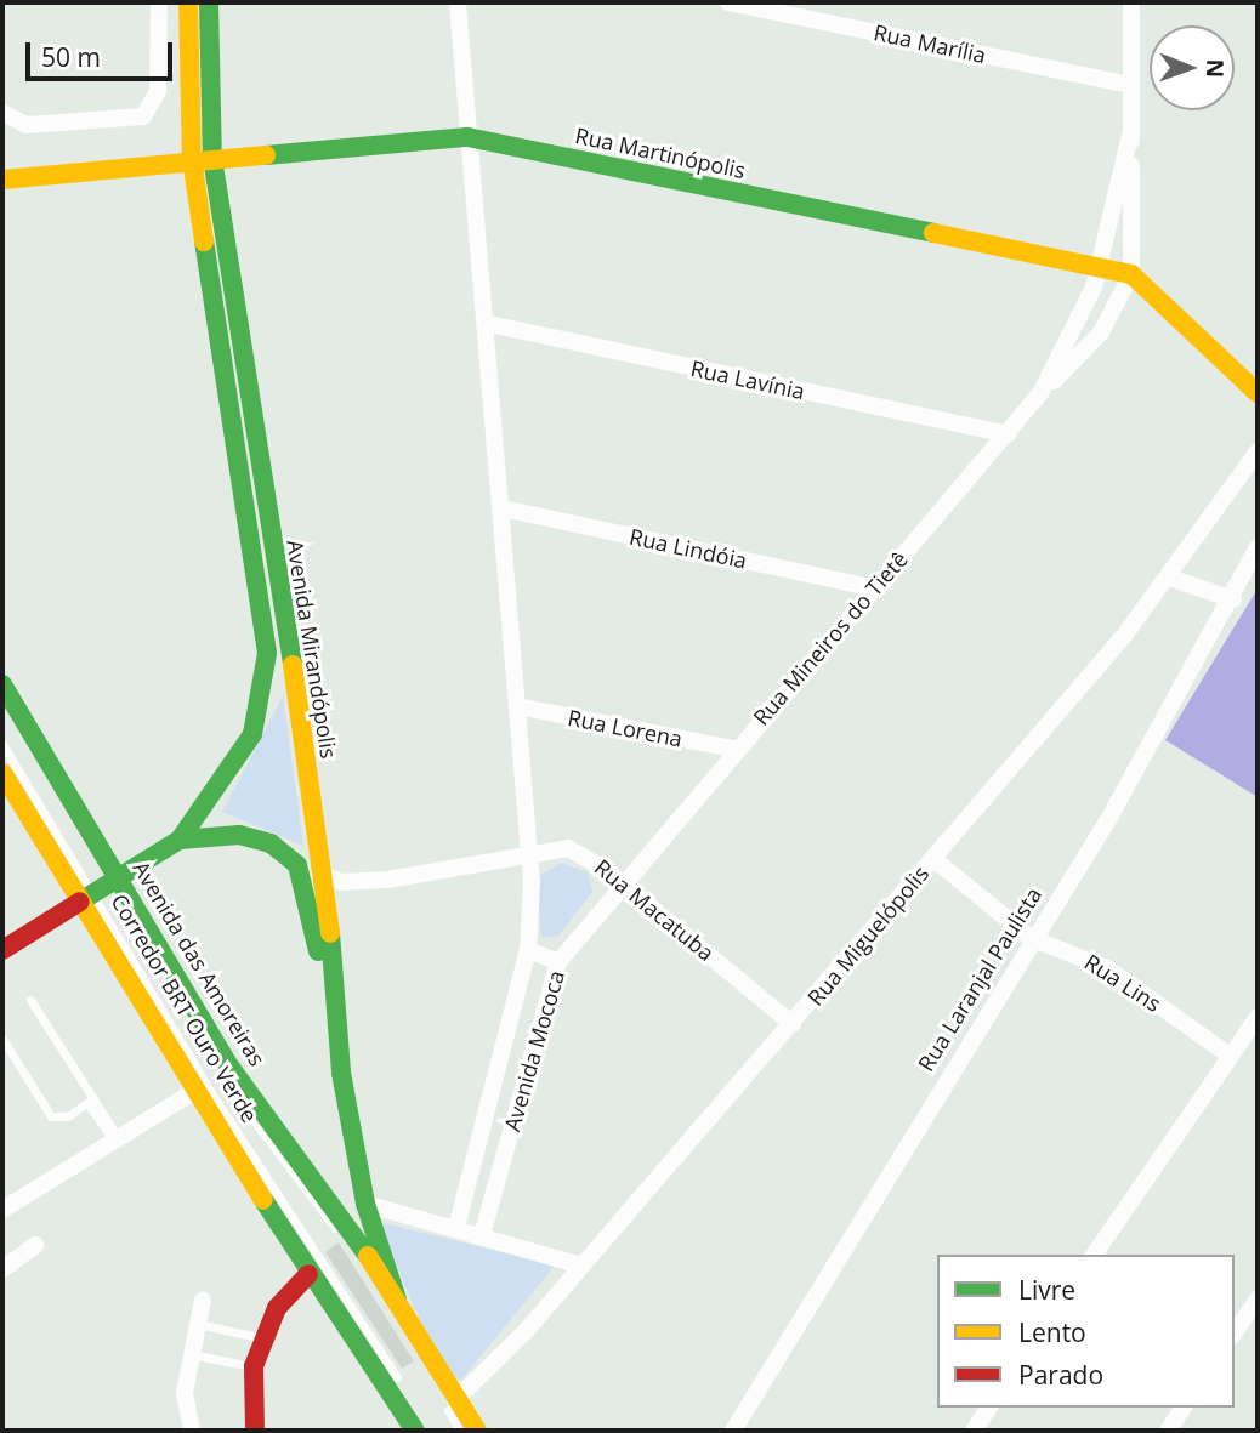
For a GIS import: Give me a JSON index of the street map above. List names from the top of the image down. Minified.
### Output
{"streets":{"main road":["Rua Martinópolis","Avenida Mirandópolis","Avenida das Amoreiras"],"street":["Rua Marília","Rua Lavínia","Rua Lindóia","Rua Mineiros do Tietê","Rua Lorena","Rua Macatuba","Rua Miguelópolis","Rua Laranjal Paulista","Rua Lins","Avenida Mococa"],"lane":["Corredor BRT Ouro Verde"]},"crossings":[["Rua Marília","Rua Mineiros do Tietê"],["Rua Martinópolis","Rua Mineiros do Tietê"],["Rua Martinópolis","Avenida Mirandópolis"],["Rua Martinópolis","Avenida Mococa"],["Rua Lavínia","Rua Mineiros do Tietê"],["Rua Lavínia","Avenida Mococa"],["Rua Lindóia","Rua Mineiros do Tietê"],["Rua Lindóia","Avenida Mococa"],["Rua Mineiros do Tietê","Rua Lorena"],["Rua Mineiros do Tietê","Rua Macatuba"],["Rua Mineiros do Tietê","Avenida Mococa"],["Avenida Mirandópolis","Rua Macatuba"],["Avenida Mirandópolis","Avenida das Amoreiras"],["Rua Lorena","Avenida Mococa"],["Rua Macatuba","Rua Miguelópolis"],["Rua Macatuba","Avenida Mococa"],["Rua Miguelópolis","Avenida das Amoreiras"],["Rua Miguelópolis","Rua Lins"],["Avenida das Amoreiras","Corredor BRT Ouro Verde"],["Rua Laranjal Paulista","Rua Lins"]],"legend":["Livre","Lento","Parado"],"scale_bar":"50 m","north":"right"}
